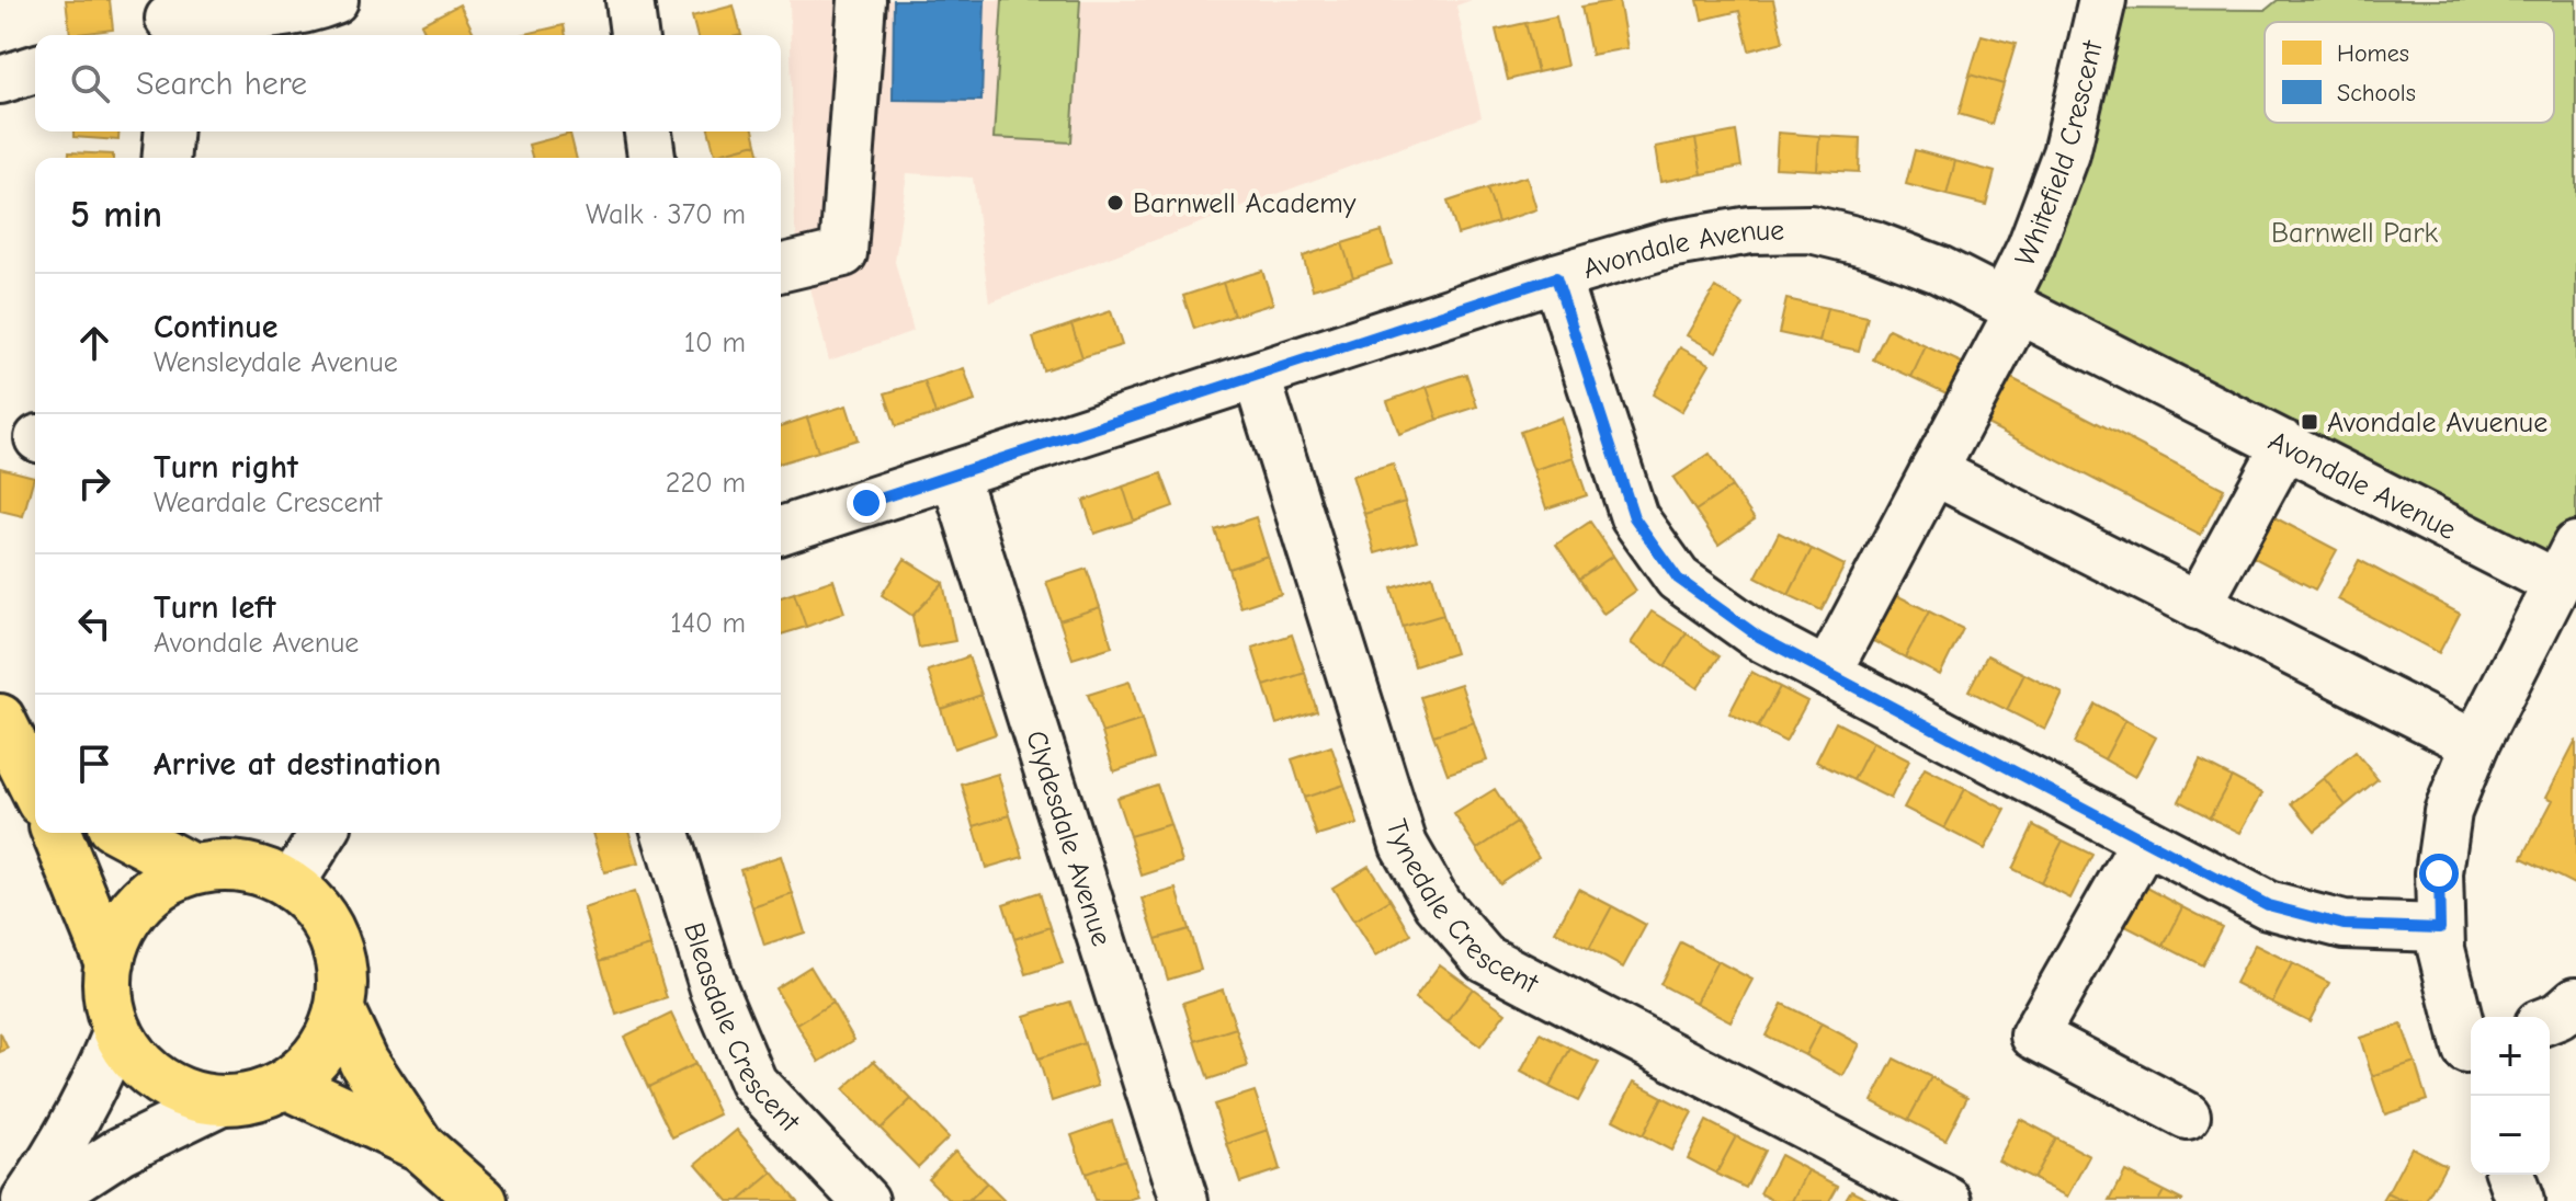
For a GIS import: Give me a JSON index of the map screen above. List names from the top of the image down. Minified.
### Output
{"streets":{"street":["Whitefield Crescent","Avondale Avenue","Clydesdale Avenue","Tynedale Crescent","Bleasdale Crescent"]},"crossings":[["Whitefield Crescent","Avondale Avenue"],["Avondale Avenue","Clydesdale Avenue"],["Avondale Avenue","Tynedale Crescent"]],"parks":["Barnwell Park"],"places":{"other":["Barnwell Academy"],"transit":["Avondale Avuenue"]},"legend":["Homes","Schools"],"page":{"search":"Search here","heading":["5 min","Walk · 370 m"],"list":[["Continue","Wensleydale Avenue","10 m"],["Turn right","Weardale Crescent","220 m"],["Turn left","Avondale Avenue","140 m"],"Arrive at destination"],"map_buttons":["+","−"]}}
